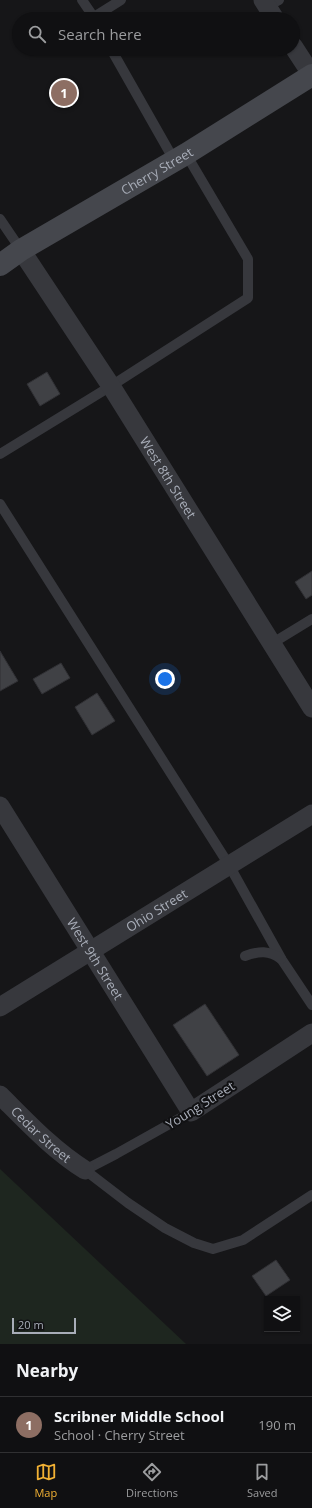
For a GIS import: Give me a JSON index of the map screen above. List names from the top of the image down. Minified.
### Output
{"streets":{"street":["Cherry Street","West 8th Street","Ohio Street","West 9th Street","Young Street","Cedar Street"]},"crossings":[["Cherry Street","West 8th Street"],["Ohio Street","West 9th Street"],["West 9th Street","Young Street"],["Young Street","Cedar Street"]],"scale_bar":"20 m","page":{"search":"Search here","pins":"1","scale":"20 m","heading":"Nearby","list":[{"mark":"1","name":"Scribner Middle School","note":"School · Cherry Street","value":"190 m"}],"nav":["Map","Directions","Saved"]}}
